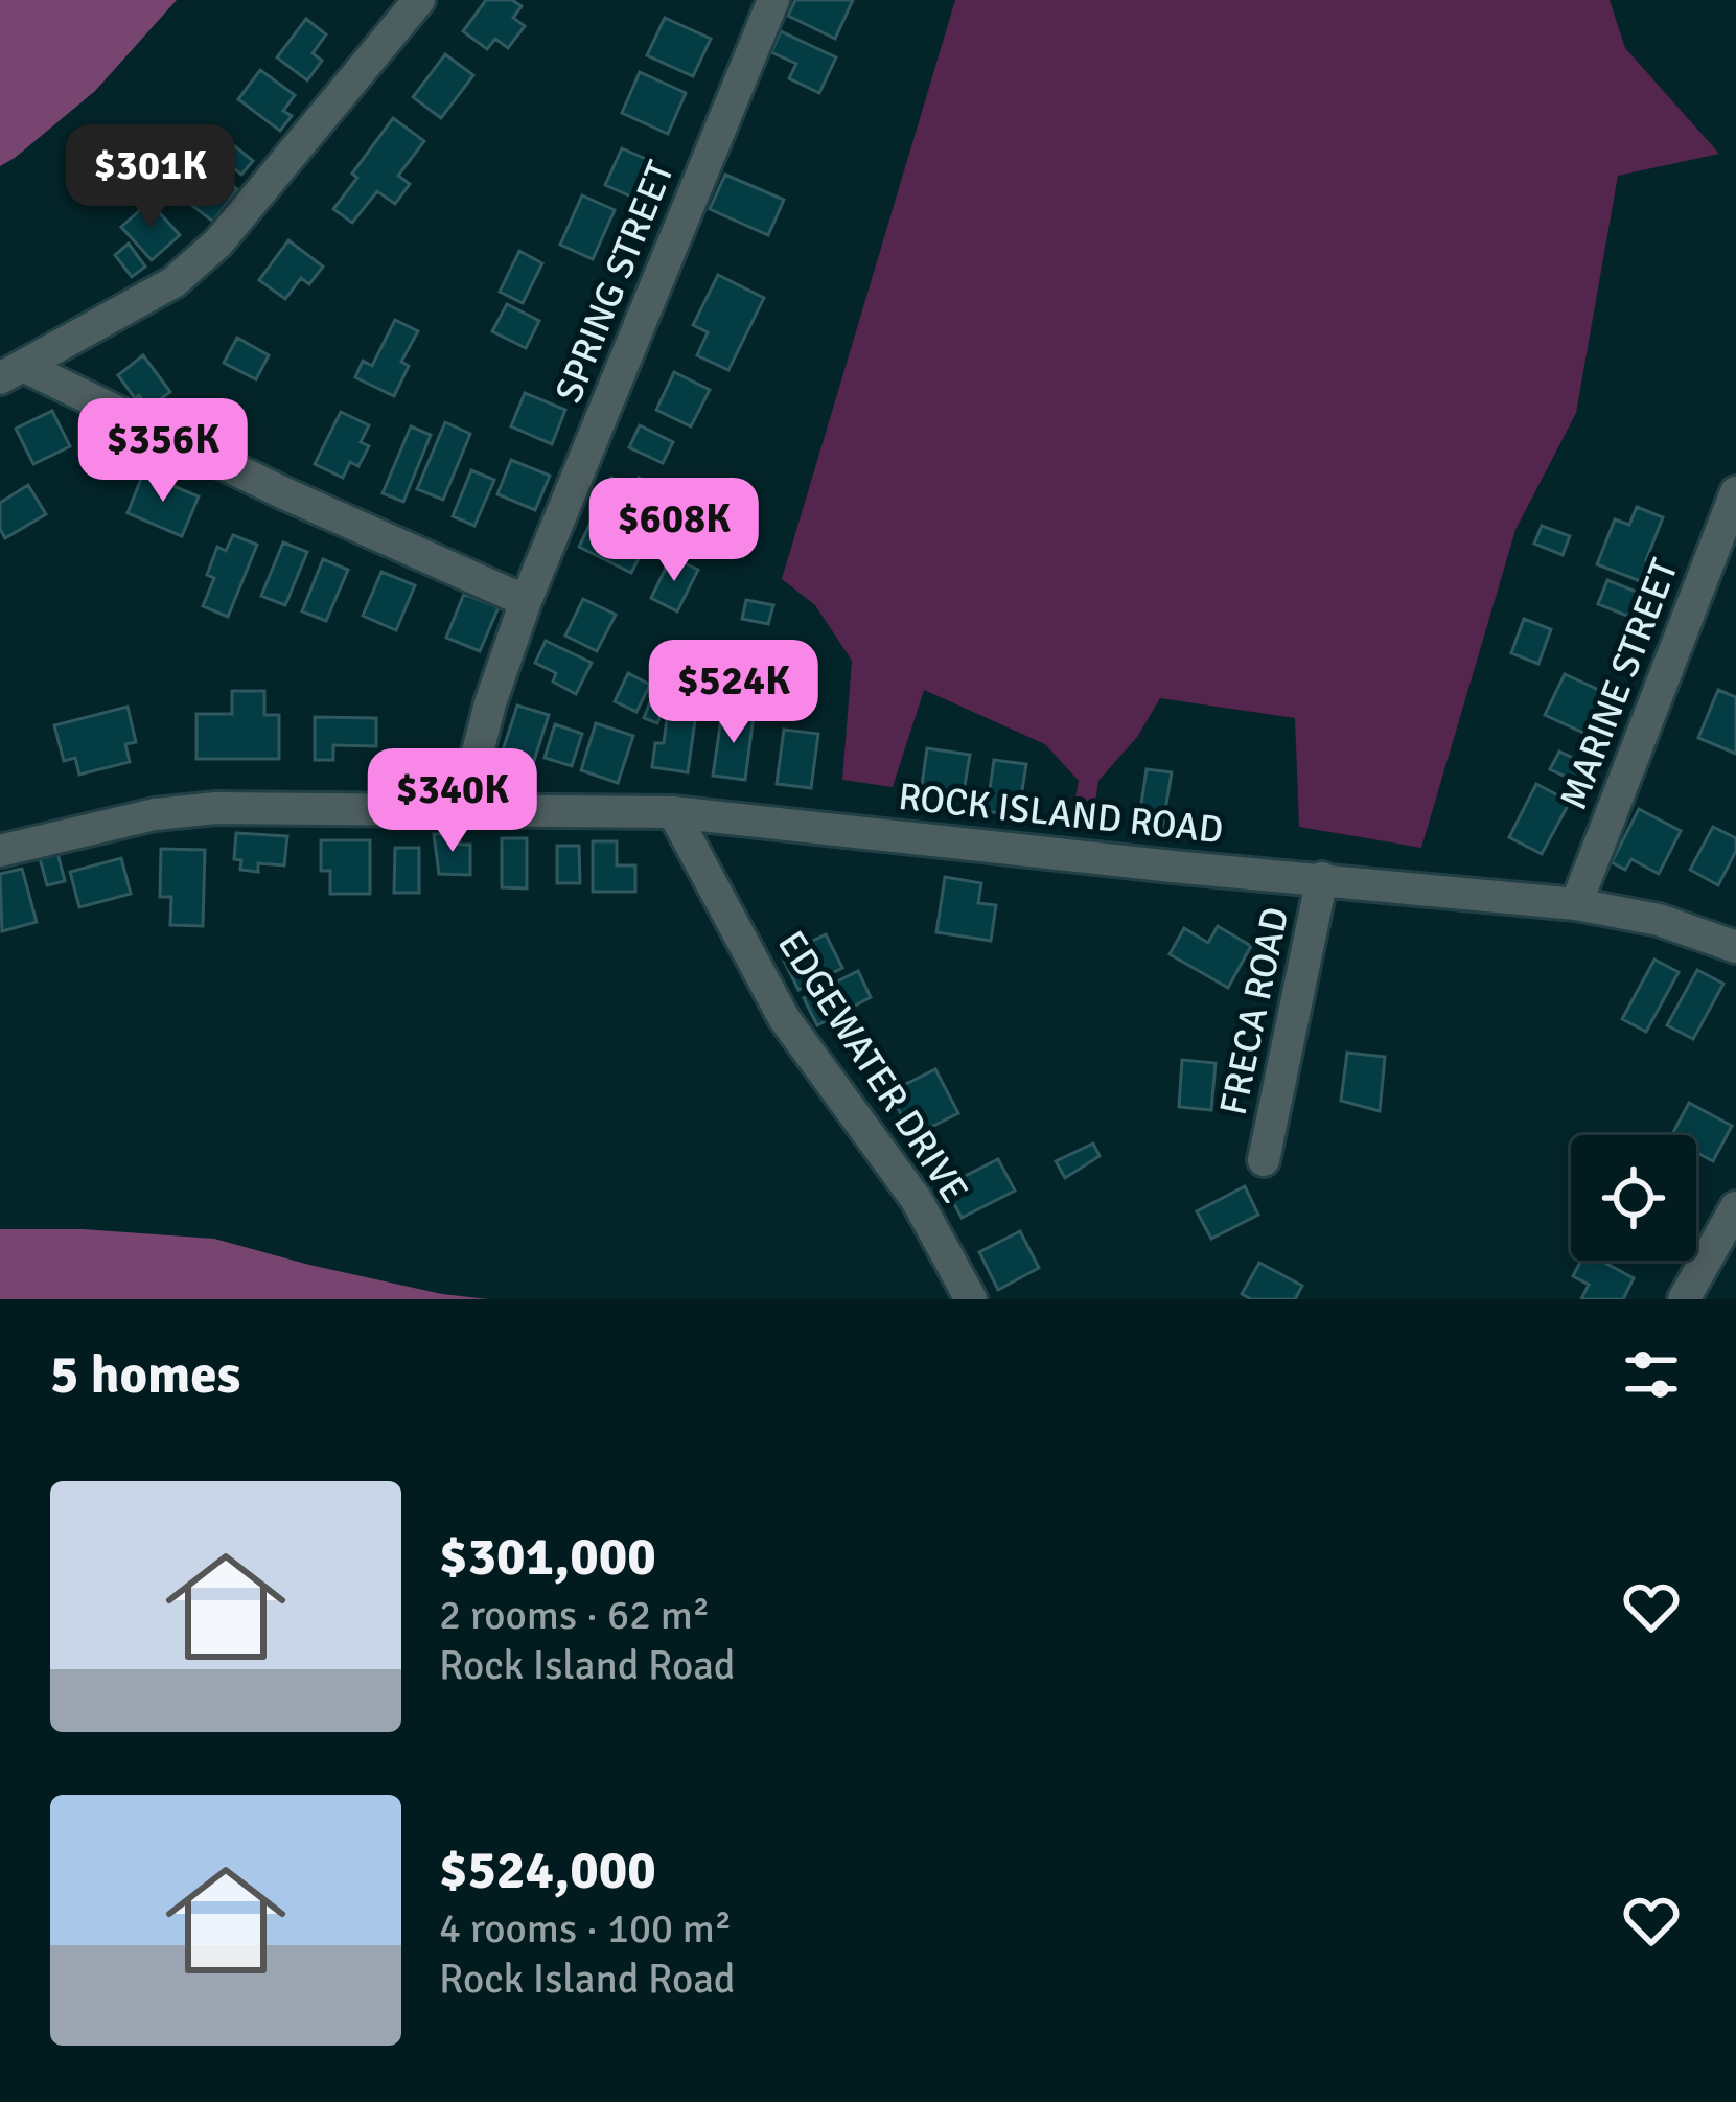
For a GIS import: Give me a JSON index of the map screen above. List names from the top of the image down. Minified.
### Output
{"streets":{"street":["SPRING STREET","MARINE STREET","ROCK ISLAND ROAD","FRECA ROAD","EDGEWATER DRIVE"]},"crossings":[["SPRING STREET","ROCK ISLAND ROAD"],["MARINE STREET","ROCK ISLAND ROAD"],["ROCK ISLAND ROAD","FRECA ROAD"],["ROCK ISLAND ROAD","EDGEWATER DRIVE"]],"page":{"price":["$301K","$356K","$608K","$524K","$340K"],"heading":"5 homes","list":[{"name":"$301,000","note":"2 rooms · 62 m² · Rock Island Road"},{"name":"$524,000","note":"4 rooms · 100 m² · Rock Island Road"}]}}
